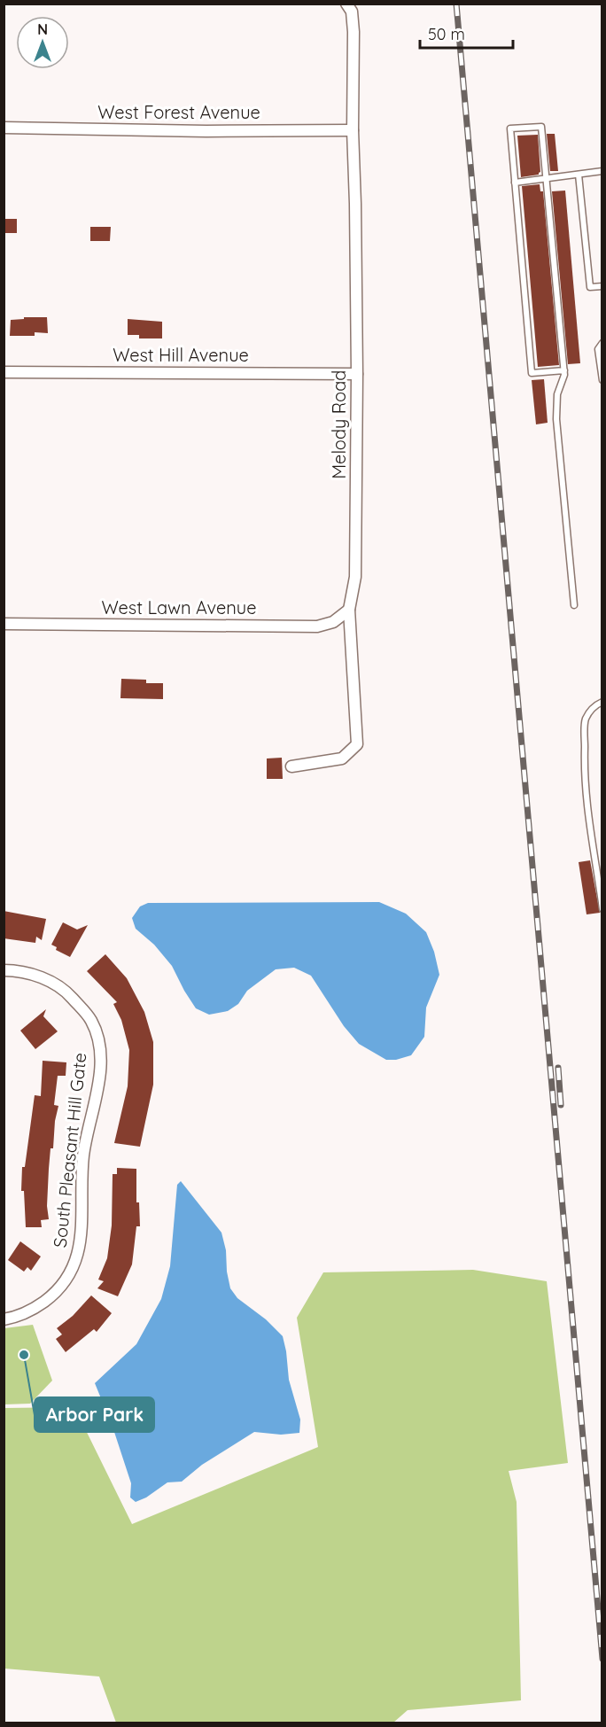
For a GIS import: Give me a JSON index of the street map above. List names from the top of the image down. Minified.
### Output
{"streets":{"street":["West Forest Avenue","West Hill Avenue","Melody Road","West Lawn Avenue","South Pleasant Hill Gate"]},"crossings":[["West Forest Avenue","Melody Road"],["West Hill Avenue","Melody Road"],["Melody Road","West Lawn Avenue"]],"places":["Arbor Park"],"scale_bar":"50 m","north":"top"}
